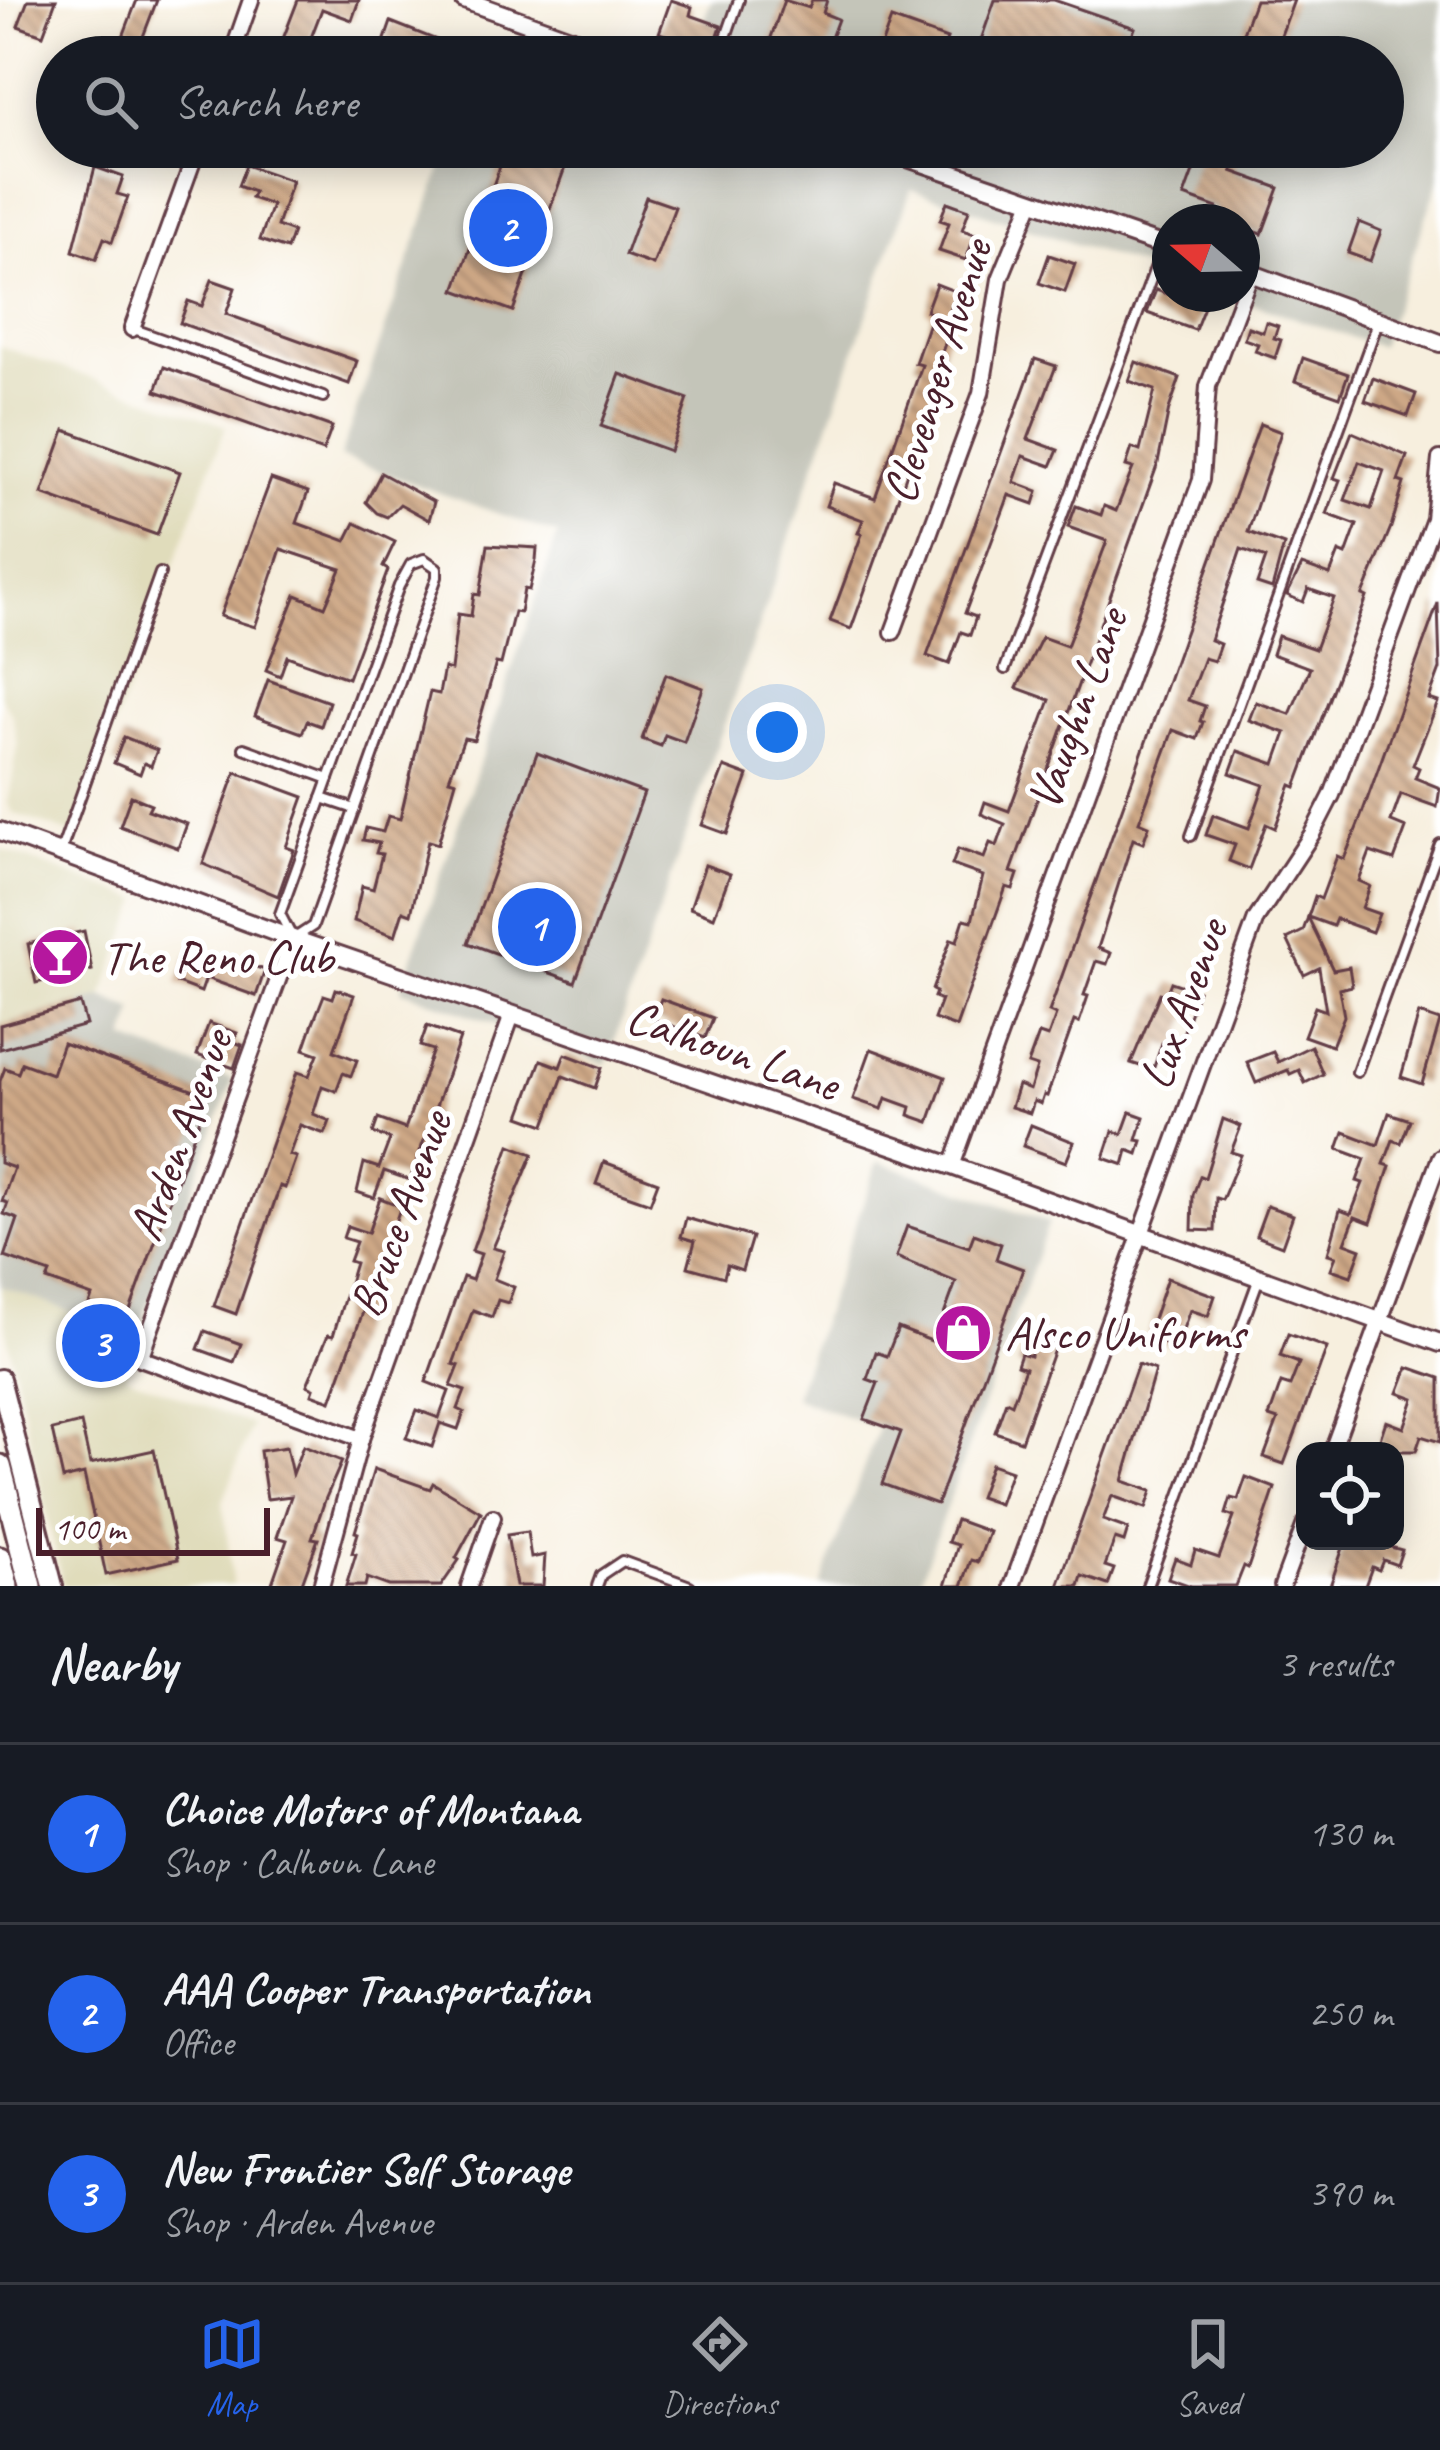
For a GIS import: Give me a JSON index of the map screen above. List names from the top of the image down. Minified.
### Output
{"streets":{"street":["Clevenger Avenue","Vaughn Lane","Lux Avenue","Calhoun Lane","Arden Avenue","Bruce Avenue"]},"crossings":[["Vaughn Lane","Calhoun Lane"],["Lux Avenue","Calhoun Lane"],["Calhoun Lane","Arden Avenue"],["Calhoun Lane","Bruce Avenue"],["Arden Avenue","Bruce Avenue"]],"places":{"bar":["The Reno Club"],"shop":["Alsco Uniforms"]},"scale_bar":"100 m","north":"left","page":{"search":"Search here","pins":["2","1","3"],"scale":"100 m","heading":["Nearby","3 results"],"list":[{"mark":"1","name":"Choice Motors of Montana","note":"Shop · Calhoun Lane","value":"130 m"},{"mark":"2","name":"AAA Cooper Transportation","note":"Office","value":"250 m"},{"mark":"3","name":"New Frontier Self Storage","note":"Shop · Arden Avenue","value":"390 m"}],"nav":["Map","Directions","Saved"]}}
